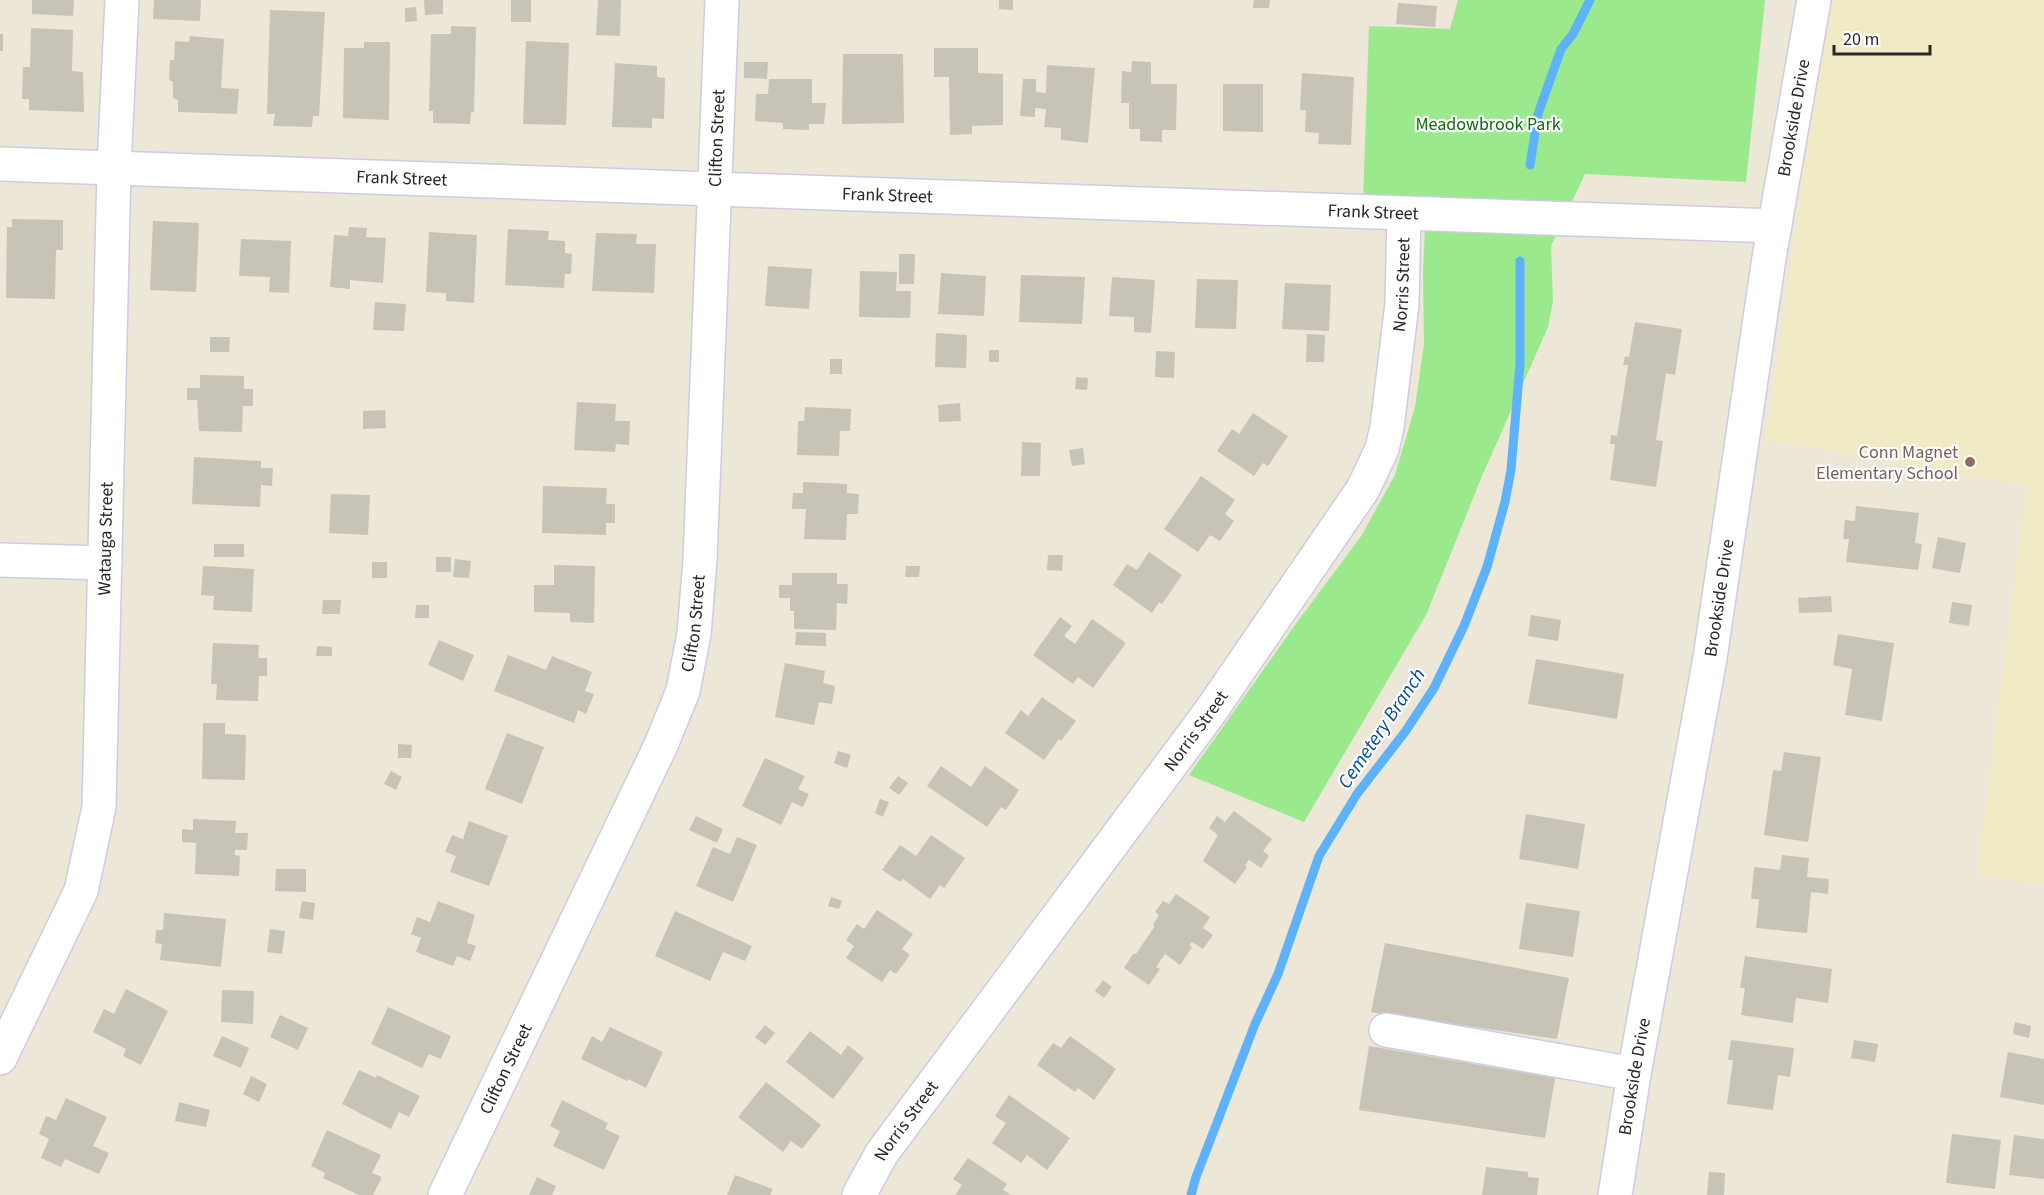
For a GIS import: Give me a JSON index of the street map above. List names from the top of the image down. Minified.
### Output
{"streets":{"street":["Brookside Drive","Clifton Street","Frank Street","Norris Street","Watauga Street"]},"crossings":[["Brookside Drive","Frank Street"],["Clifton Street","Frank Street"],["Frank Street","Norris Street"],["Frank Street","Watauga Street"]],"water":["Cemetery Branch"],"parks":["Meadowbrook Park"],"places":["Conn Magnet Elementary School"],"scale_bar":"20 m"}
